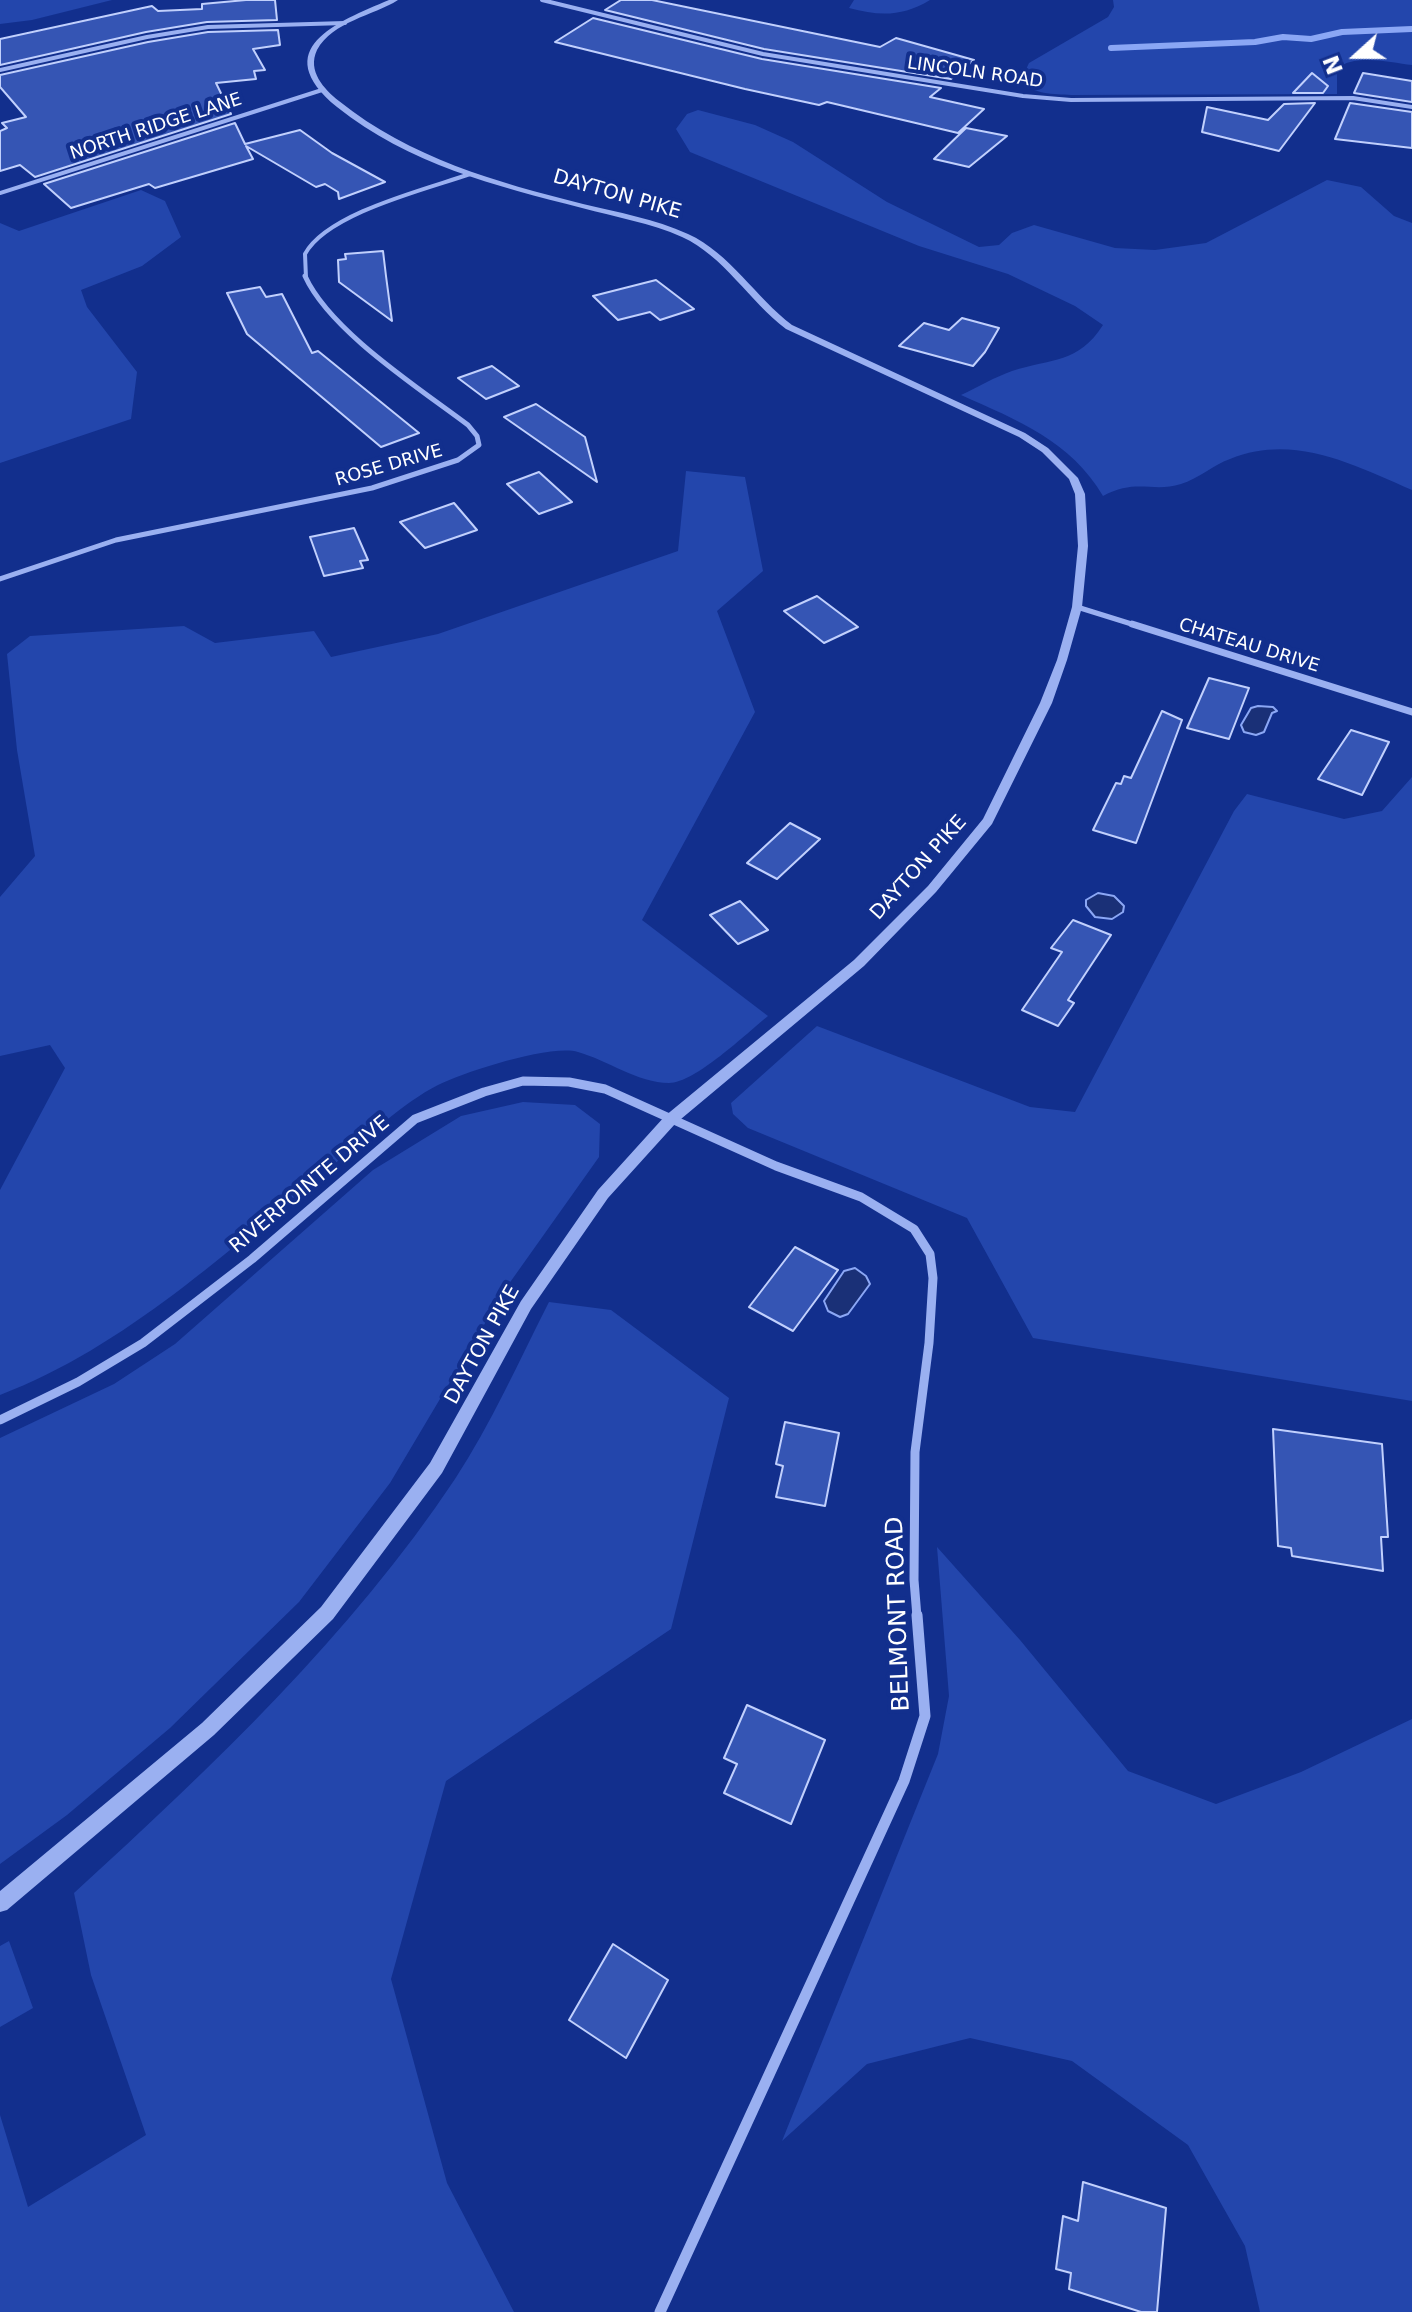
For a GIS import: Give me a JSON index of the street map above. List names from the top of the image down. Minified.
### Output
{"streets":{"street":["LINCOLN ROAD","NORTH RIDGE LANE","DAYTON PIKE","ROSE DRIVE","CHATEAU DRIVE","RIVERPOINTE DRIVE","BELMONT ROAD"]},"crossings":[["NORTH RIDGE LANE","DAYTON PIKE"],["DAYTON PIKE","ROSE DRIVE"],["DAYTON PIKE","CHATEAU DRIVE"],["DAYTON PIKE","RIVERPOINTE DRIVE"],["DAYTON PIKE","BELMONT ROAD"],["RIVERPOINTE DRIVE","BELMONT ROAD"]],"north":"left"}
